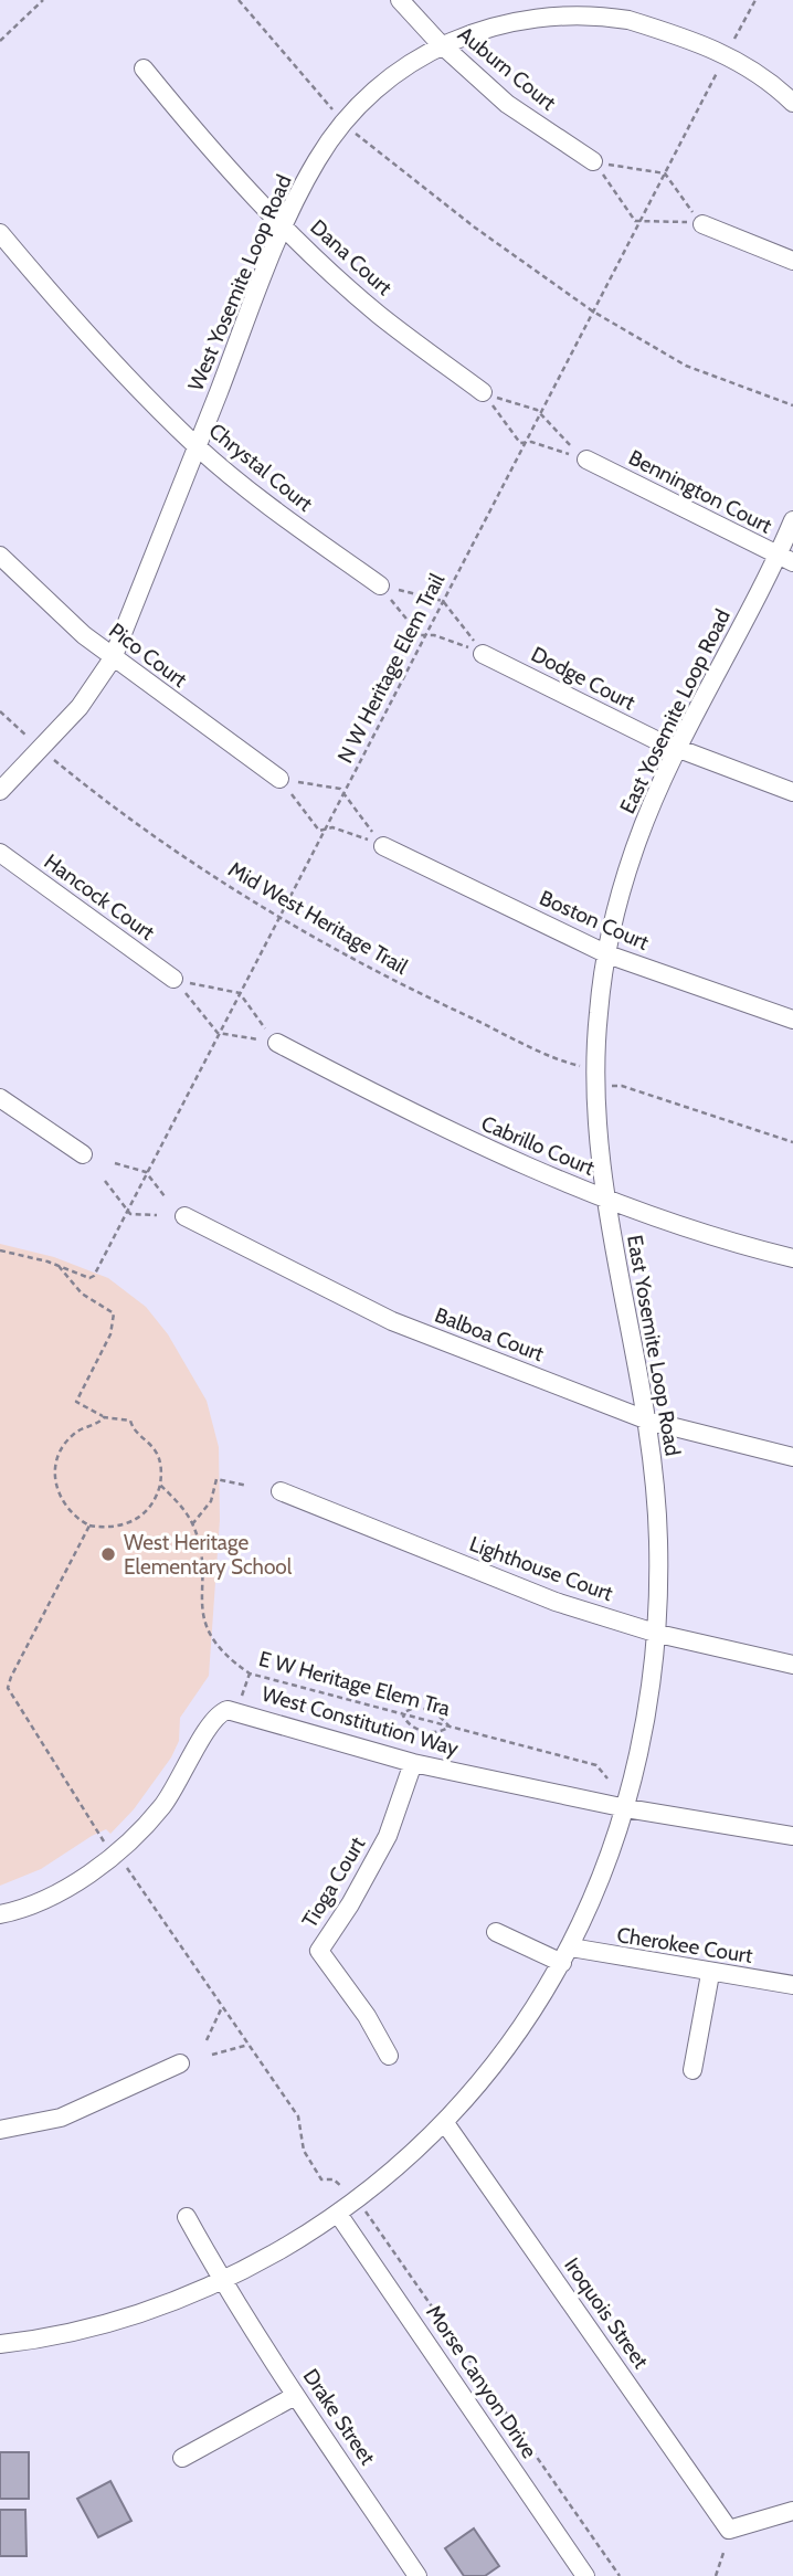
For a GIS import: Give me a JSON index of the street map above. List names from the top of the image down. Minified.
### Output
{"streets":{"street":["Auburn Court","Dana Court","West Yosemite Loop Road","Chrystal Court","Bennington Court","Pico Court","Dodge Court","East Yosemite Loop Road","Hancock Court","Boston Court","Cabrillo Court","Balboa Court","Lighthouse Court","West Constitution Way","Tioga Court","Cherokee Court","Iroquois Street","Morse Canyon Drive","Drake Street"],"path":["N W Heritage Elem Trail","Mid West Heritage Trail","E W Heritage Elem Tra"]},"crossings":[["Auburn Court","West Yosemite Loop Road"],["Dana Court","West Yosemite Loop Road"],["West Yosemite Loop Road","Chrystal Court"],["West Yosemite Loop Road","Pico Court"],["West Yosemite Loop Road","N W Heritage Elem Trail"],["Bennington Court","East Yosemite Loop Road"],["N W Heritage Elem Trail","Mid West Heritage Trail"],["Dodge Court","East Yosemite Loop Road"],["East Yosemite Loop Road","Boston Court"],["East Yosemite Loop Road","Cabrillo Court"],["East Yosemite Loop Road","Balboa Court"],["East Yosemite Loop Road","Lighthouse Court"],["East Yosemite Loop Road","West Constitution Way"],["East Yosemite Loop Road","Cherokee Court"],["East Yosemite Loop Road","Iroquois Street"],["East Yosemite Loop Road","Morse Canyon Drive"],["East Yosemite Loop Road","Drake Street"],["West Constitution Way","Tioga Court"]],"places":["West Heritage Elementary School"]}
